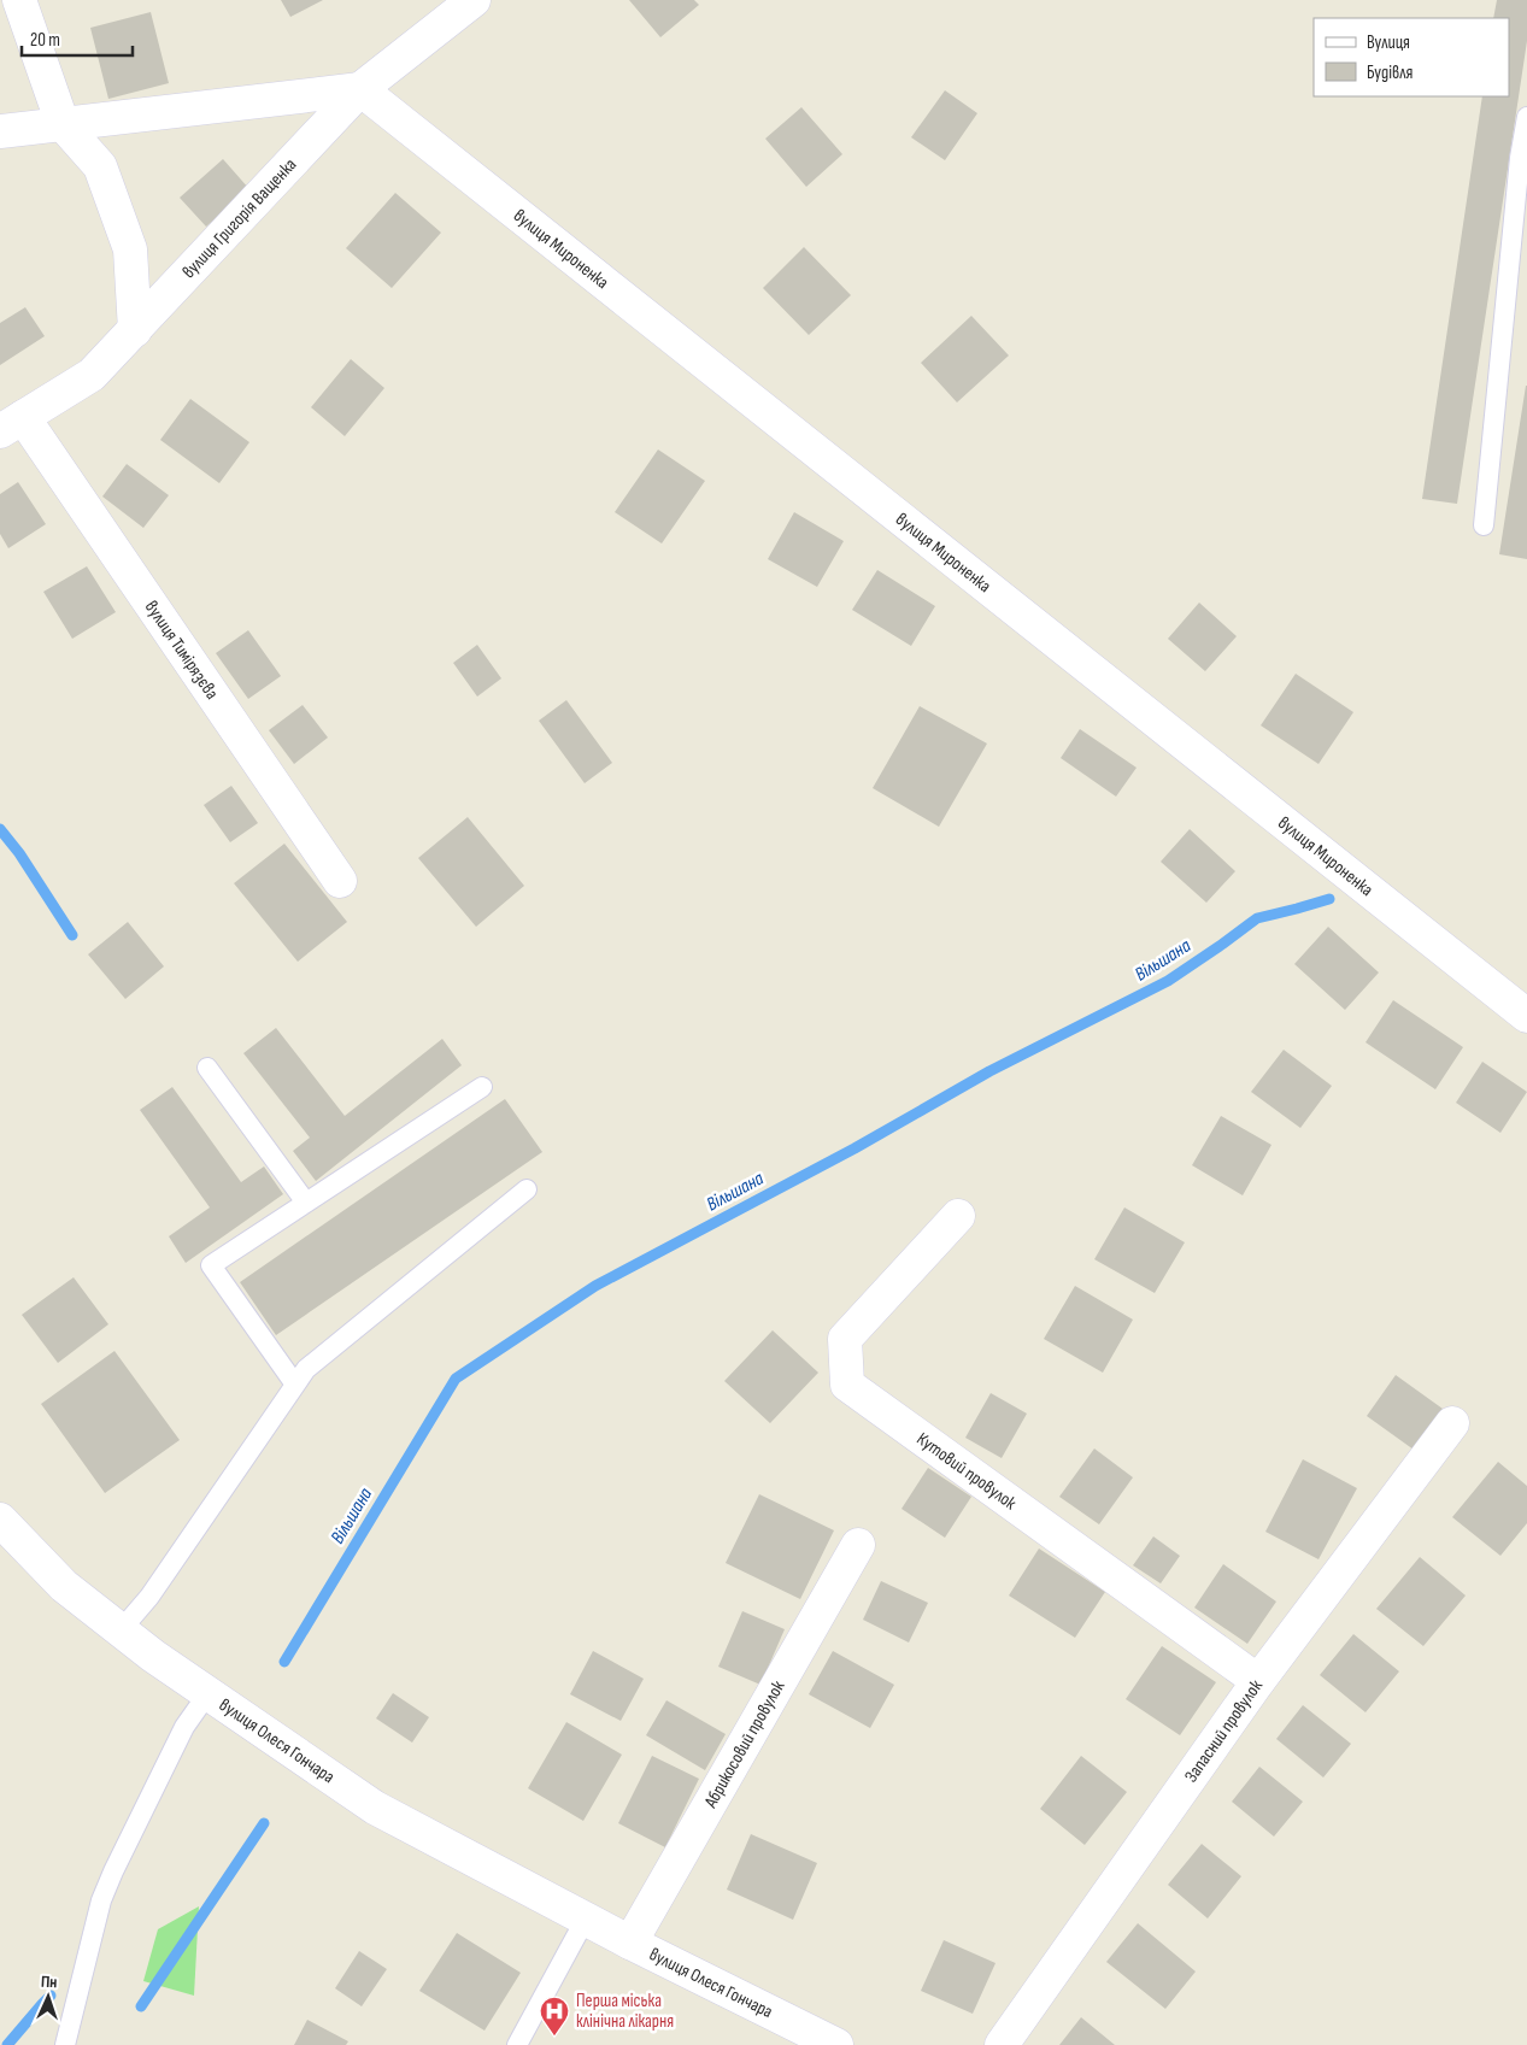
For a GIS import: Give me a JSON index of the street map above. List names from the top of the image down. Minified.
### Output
{"streets":{"street":["вулиця Григорія Ващенка","вулиця Мироненка","вулиця Тимірязєва","Кутовий провулок","Запасний провулок","вулиця Олеся Гончара","Абрикосовий провулок"]},"crossings":[["вулиця Григорія Ващенка","вулиця Мироненка"],["вулиця Григорія Ващенка","вулиця Тимірязєва"],["Кутовий провулок","Запасний провулок"],["вулиця Олеся Гончара","Абрикосовий провулок"]],"water":["Вільшана"],"places":{"hospital":["Перша міська клінічна лікарня"]},"legend":["Вулиця","Будівля"],"scale_bar":"20 m","north":"top"}
